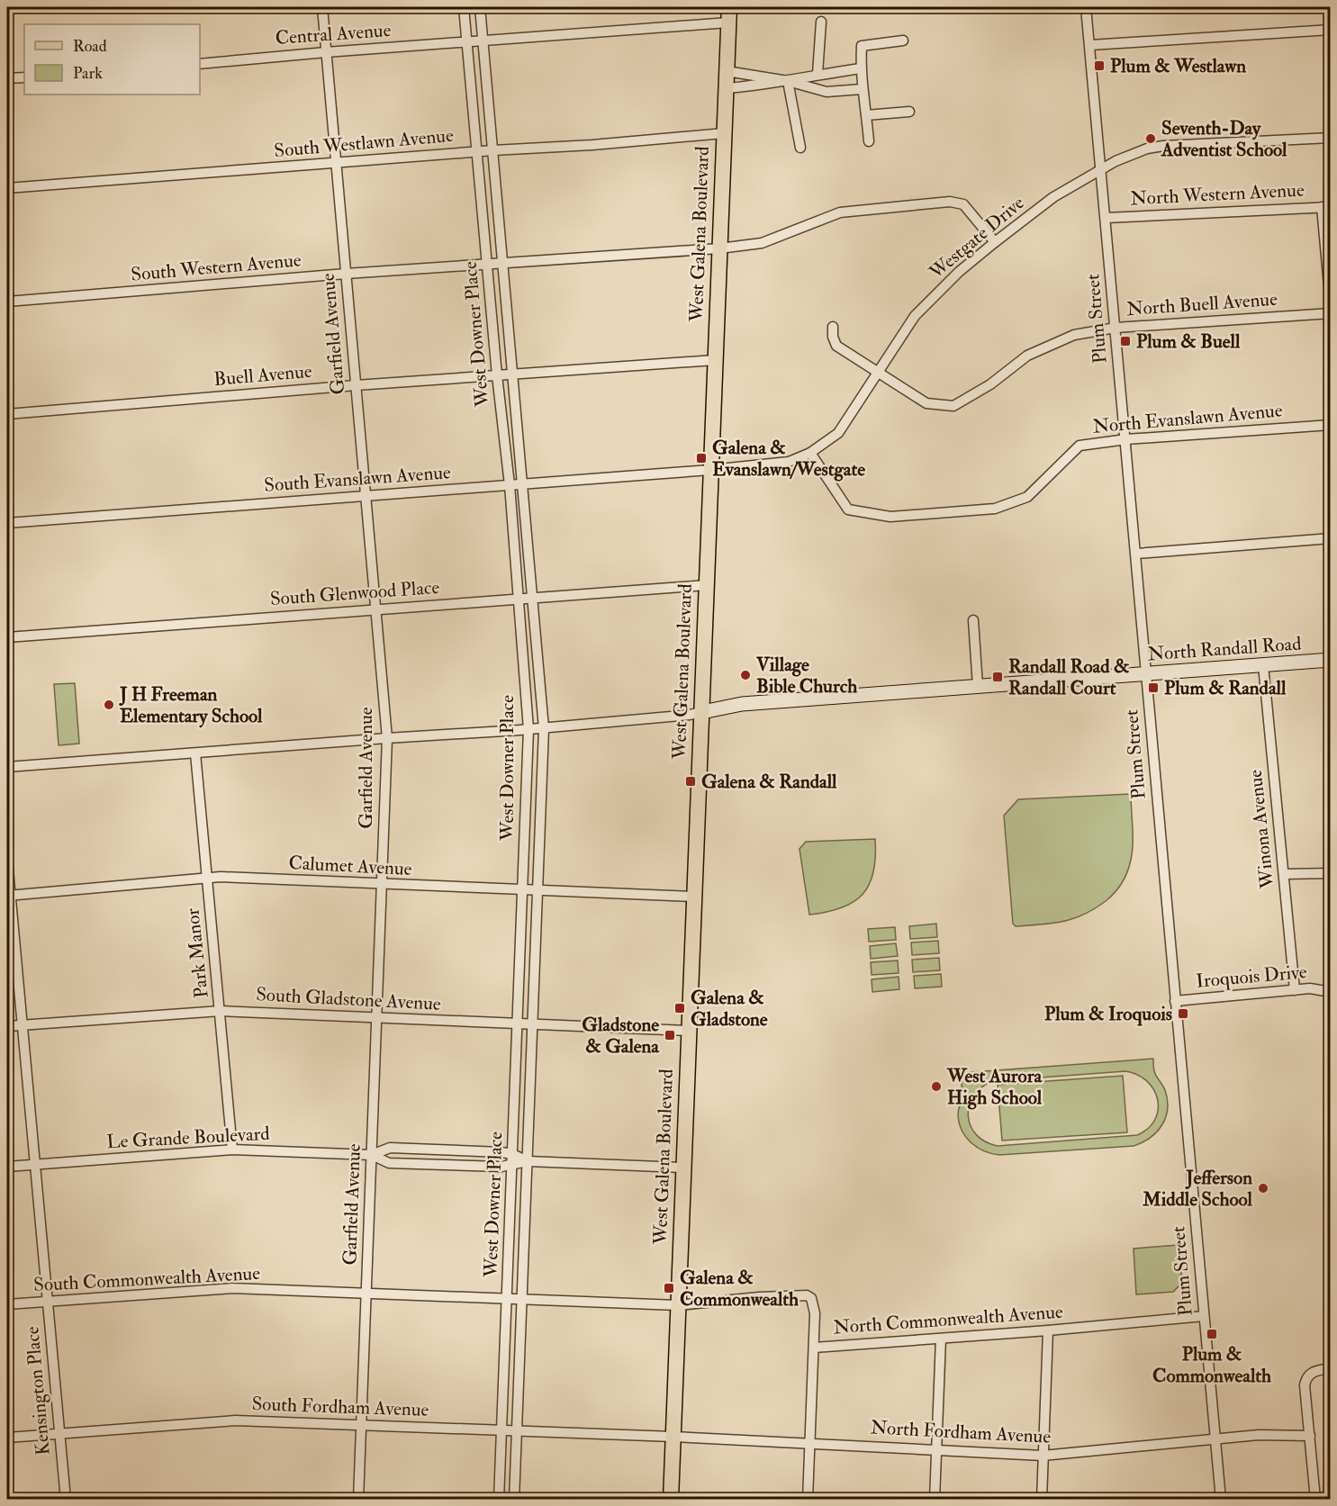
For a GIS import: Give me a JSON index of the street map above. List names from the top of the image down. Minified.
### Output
{"streets":{"main road":["West Galena Boulevard","North Randall Road"],"street":["Central Avenue","South Westlawn Avenue","North Western Avenue","Westgate Drive","South Western Avenue","North Buell Avenue","Plum Street","Garfield Avenue","West Downer Place","Buell Avenue","North Evanslawn Avenue","South Evanslawn Avenue","South Glenwood Place","Winona Avenue","Calumet Avenue","Park Manor","Iroquois Drive","South Gladstone Avenue","Le Grande Boulevard","South Commonwealth Avenue","North Commonwealth Avenue","Kensington Place","South Fordham Avenue","North Fordham Avenue"]},"crossings":[["Central Avenue","West Galena Boulevard"],["Central Avenue","Garfield Avenue"],["Central Avenue","West Downer Place"],["South Westlawn Avenue","West Galena Boulevard"],["South Westlawn Avenue","Garfield Avenue"],["South Westlawn Avenue","West Downer Place"],["North Western Avenue","Plum Street"],["West Galena Boulevard","Westgate Drive"],["West Galena Boulevard","South Western Avenue"],["West Galena Boulevard","Buell Avenue"],["West Galena Boulevard","South Evanslawn Avenue"],["West Galena Boulevard","South Glenwood Place"],["West Galena Boulevard","North Randall Road"],["West Galena Boulevard","Calumet Avenue"],["West Galena Boulevard","South Gladstone Avenue"],["West Galena Boulevard","Le Grande Boulevard"],["West Galena Boulevard","South Commonwealth Avenue"],["West Galena Boulevard","North Commonwealth Avenue"],["West Galena Boulevard","South Fordham Avenue"],["West Galena Boulevard","North Fordham Avenue"],["Westgate Drive","North Buell Avenue"],["Westgate Drive","Plum Street"],["Westgate Drive","North Evanslawn Avenue"],["Westgate Drive","South Evanslawn Avenue"],["South Western Avenue","Garfield Avenue"],["South Western Avenue","West Downer Place"],["North Buell Avenue","Plum Street"],["Plum Street","North Evanslawn Avenue"],["Plum Street","North Randall Road"],["Plum Street","Iroquois Drive"],["Plum Street","North Commonwealth Avenue"],["Plum Street","North Fordham Avenue"],["Garfield Avenue","Buell Avenue"],["Garfield Avenue","South Evanslawn Avenue"],["Garfield Avenue","South Glenwood Place"],["Garfield Avenue","Calumet Avenue"],["Garfield Avenue","South Gladstone Avenue"],["Garfield Avenue","Le Grande Boulevard"],["Garfield Avenue","South Commonwealth Avenue"],["Garfield Avenue","South Fordham Avenue"],["West Downer Place","Buell Avenue"],["West Downer Place","South Evanslawn Avenue"],["West Downer Place","South Glenwood Place"],["West Downer Place","Calumet Avenue"],["West Downer Place","South Gladstone Avenue"],["West Downer Place","Le Grande Boulevard"],["West Downer Place","South Commonwealth Avenue"],["West Downer Place","South Fordham Avenue"],["North Randall Road","Winona Avenue"],["Winona Avenue","Iroquois Drive"],["Calumet Avenue","Park Manor"],["Calumet Avenue","Kensington Place"],["Park Manor","South Gladstone Avenue"],["Park Manor","Le Grande Boulevard"],["South Gladstone Avenue","Kensington Place"],["Le Grande Boulevard","Kensington Place"],["South Commonwealth Avenue","North Commonwealth Avenue"],["South Commonwealth Avenue","Kensington Place"],["Kensington Place","South Fordham Avenue"],["South Fordham Avenue","North Fordham Avenue"]],"places":{"transit":["Plum & Westlawn","Plum & Buell","Galena & Evanslawn/Westgate","Randall Road & Randall Court","Plum & Randall","Galena & Randall","Galena & Gladstone","Plum & Iroquois","Gladstone & Galena","Galena & Commonwealth","Plum & Commonwealth"],"other":["Seventh-Day Adventist School","Village Bible Church","J H Freeman Elementary School","West Aurora High School","Jefferson Middle School"]},"legend":["Road","Park"]}
